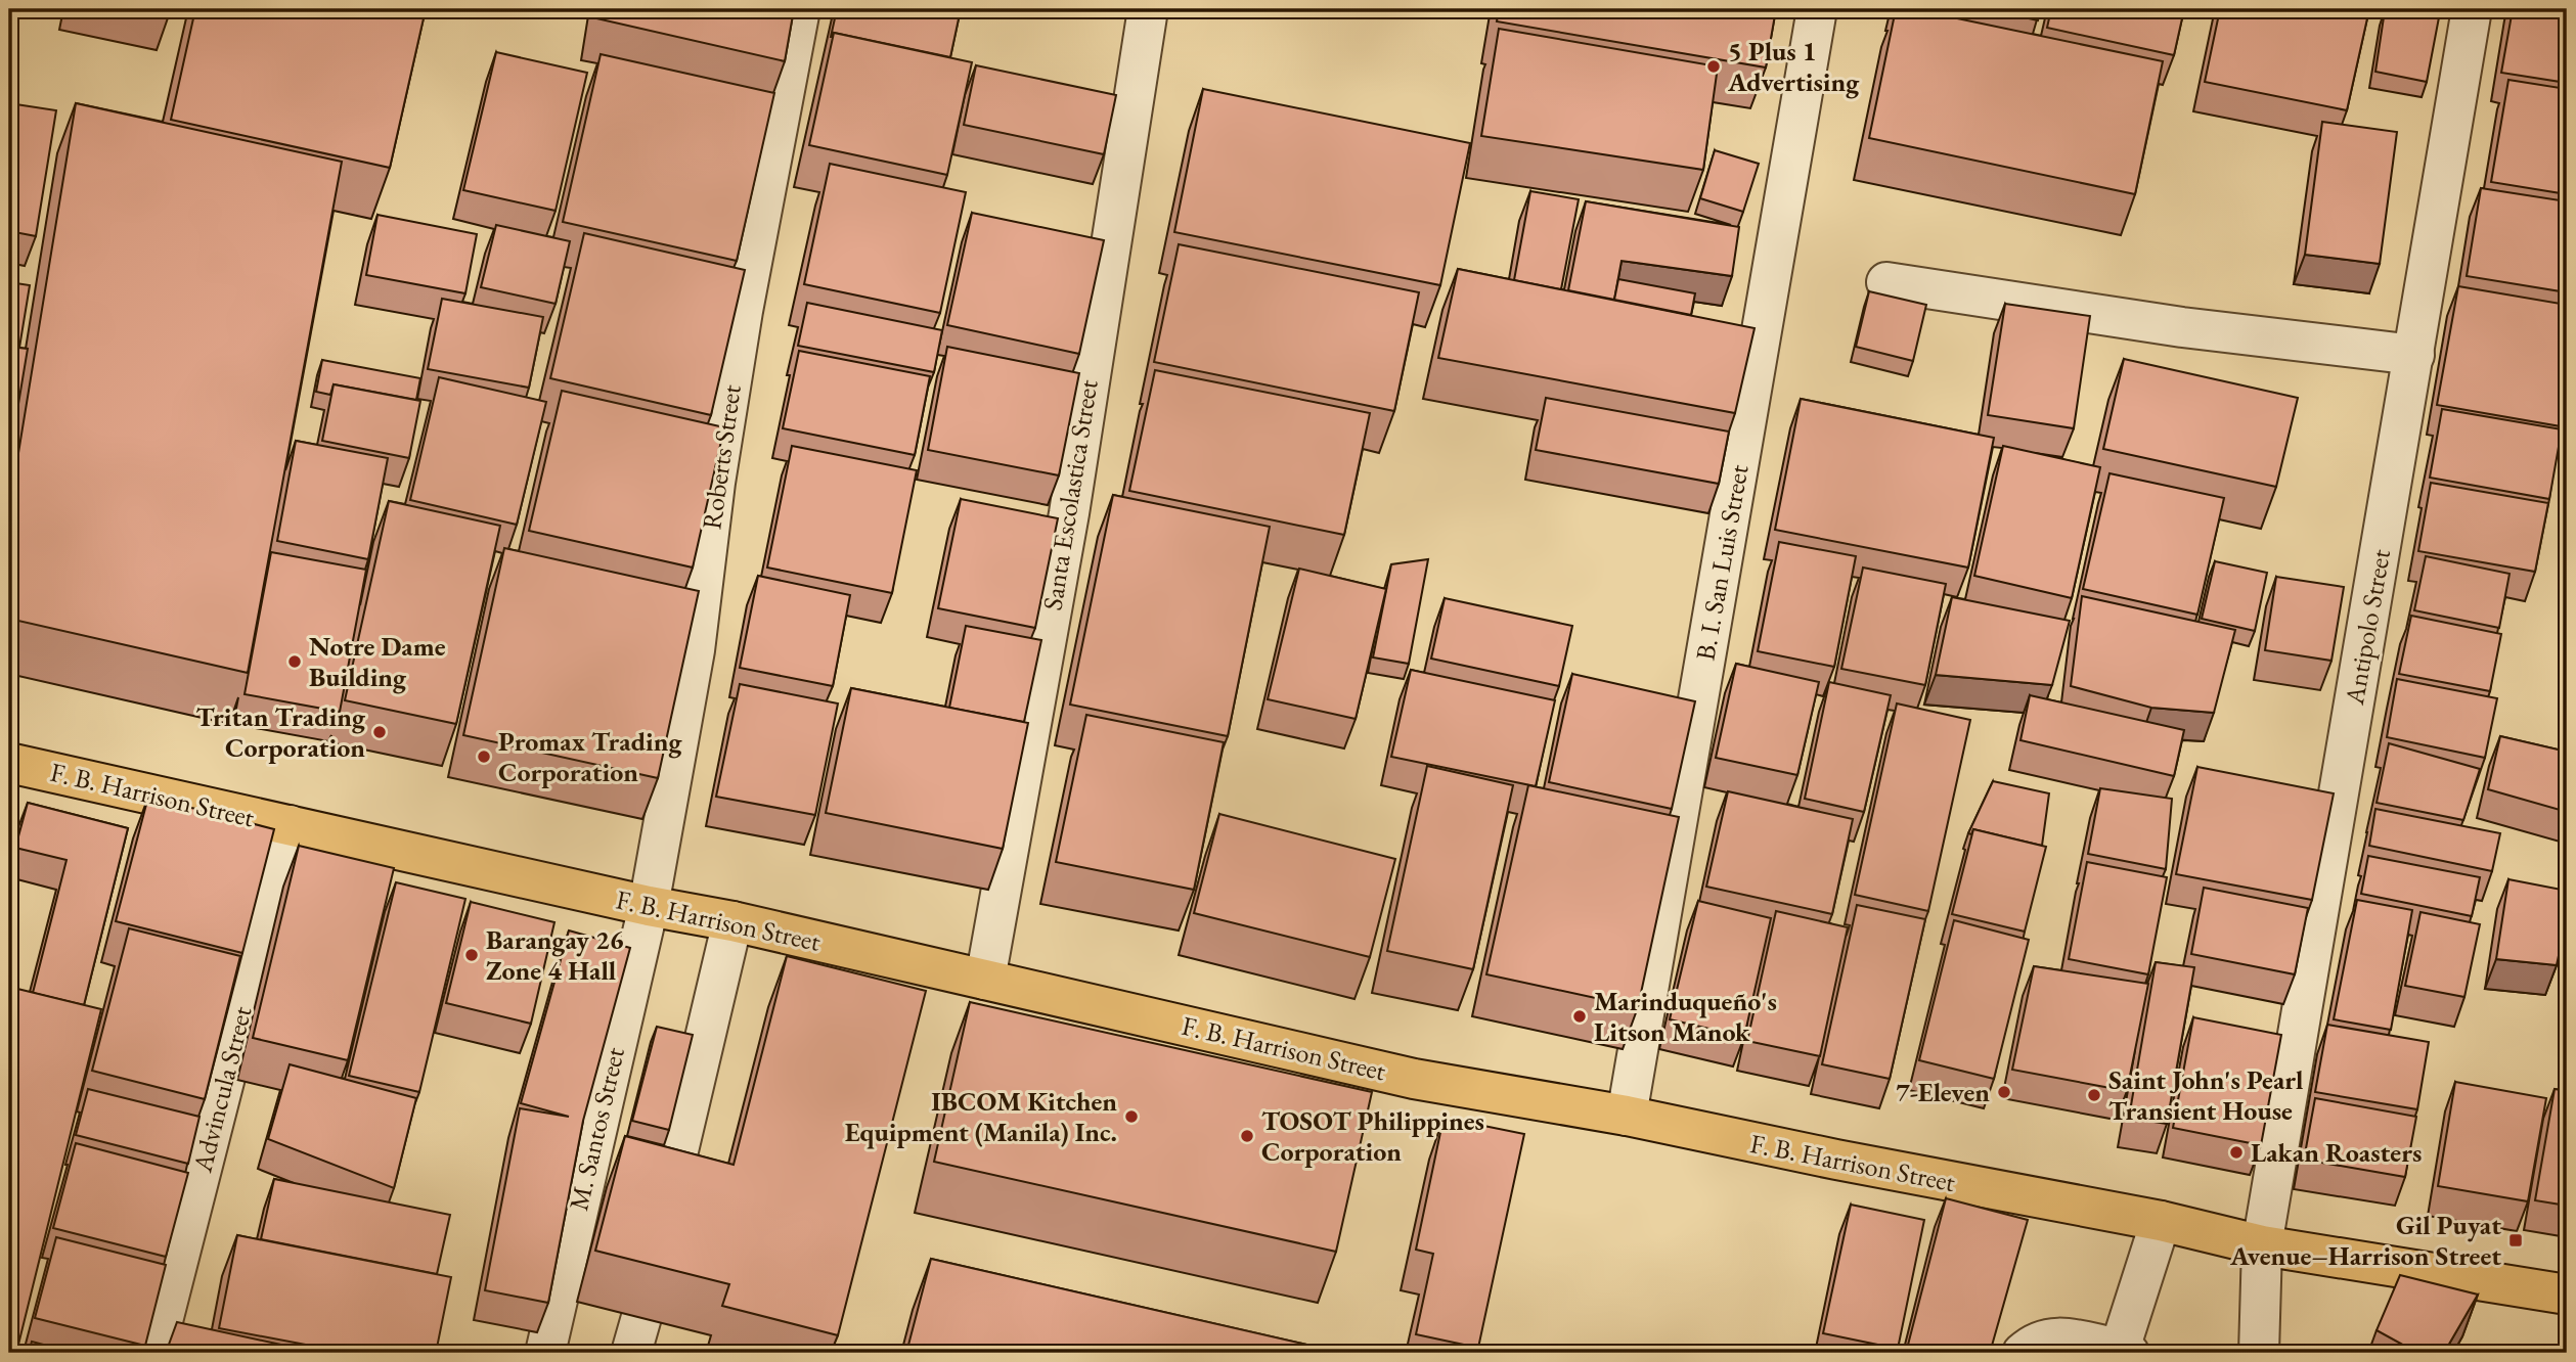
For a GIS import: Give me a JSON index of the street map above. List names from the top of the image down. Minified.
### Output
{"streets":{"main road":["F. B. Harrison Street"],"street":["Roberts Street","Santa Escolastica Street","B. I. San Luis Street","Antipolo Street","Advincula Street","M. Santos Street"]},"crossings":[["Roberts Street","F. B. Harrison Street"],["Roberts Street","M. Santos Street"],["Santa Escolastica Street","F. B. Harrison Street"],["B. I. San Luis Street","F. B. Harrison Street"],["Antipolo Street","F. B. Harrison Street"],["F. B. Harrison Street","Advincula Street"],["F. B. Harrison Street","M. Santos Street"]],"places":{"other":["5 Plus 1 Advertising","Notre Dame Building","Tritan Trading Corporation","Promax Trading Corporation","Barangay 26 Zone 4 Hall","Marinduqueño's Litson Manok","7-Eleven","Saint John's Pearl Transient House","IBCOM Kitchen Equipment (Manila) Inc.","TOSOT Philippines Corporation","Lakan Roasters"],"transit":["Gil Puyat Avenue–Harrison Street"]}}
